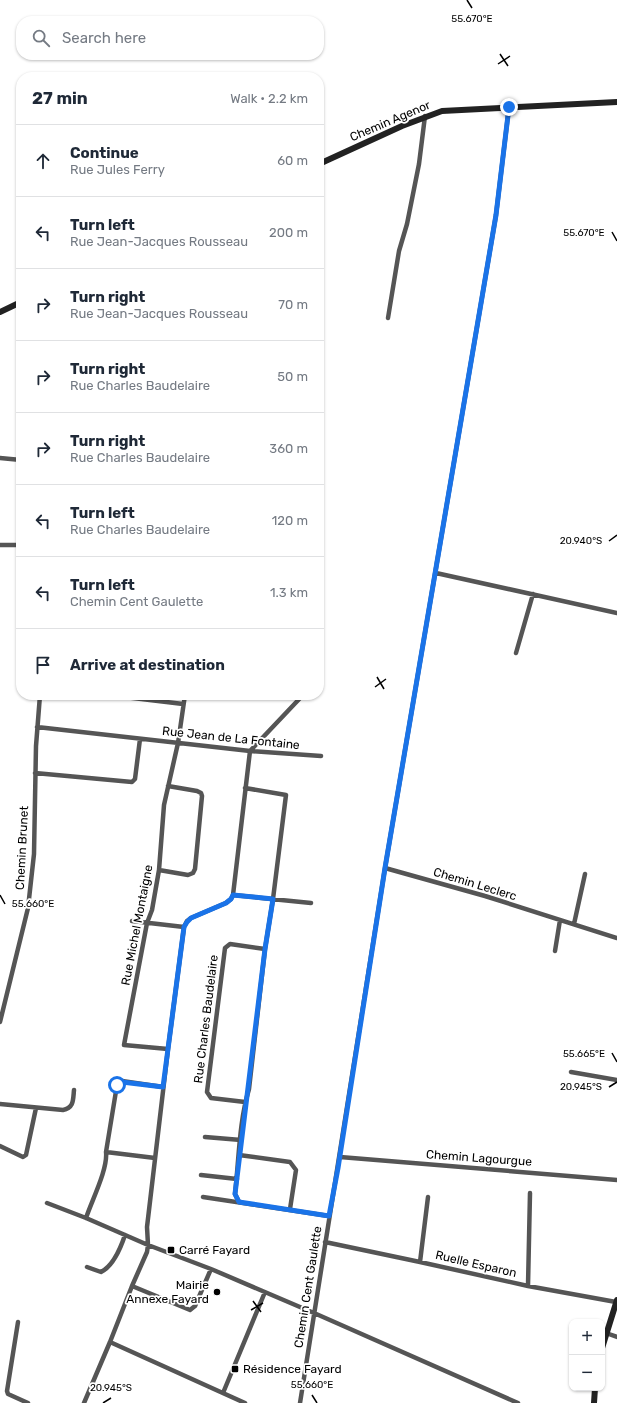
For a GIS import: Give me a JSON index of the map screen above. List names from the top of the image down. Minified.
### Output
{"streets":{"main road":["Chemin Agenor"],"street":["Rue Jean de La Fontaine","Chemin Brunet","Chemin Leclerc","Rue Michel Montaigne","Rue Charles Baudelaire","Chemin Lagourgue","Ruelle Esparon","Chemin Cent Gaulette"]},"crossings":[["Chemin Agenor","Chemin Cent Gaulette"],["Rue Jean de La Fontaine","Chemin Brunet"],["Rue Jean de La Fontaine","Rue Michel Montaigne"],["Chemin Leclerc","Chemin Cent Gaulette"],["Chemin Lagourgue","Chemin Cent Gaulette"],["Ruelle Esparon","Chemin Cent Gaulette"]],"places":{"transit":["Carré Fayard","Résidence Fayard"],"other":["Mairie Annexe Fayard"]},"page":{"search":"Search here","heading":["27 min","Walk · 2.2 km"],"list":[["Continue","Rue Jules Ferry","60 m"],["Turn left","Rue Jean-Jacques Rousseau","200 m"],["Turn right","Rue Jean-Jacques Rousseau","70 m"],["Turn right","Rue Charles Baudelaire","50 m"],["Turn right","Rue Charles Baudelaire","360 m"],["Turn left","Rue Charles Baudelaire","120 m"],["Turn left","Chemin Cent Gaulette","1.3 km"],"Arrive at destination"],"map_buttons":["+","−"]},"coordinates":["55.670°E","20.940°S","55.660°E","55.665°E","20.945°S"]}
